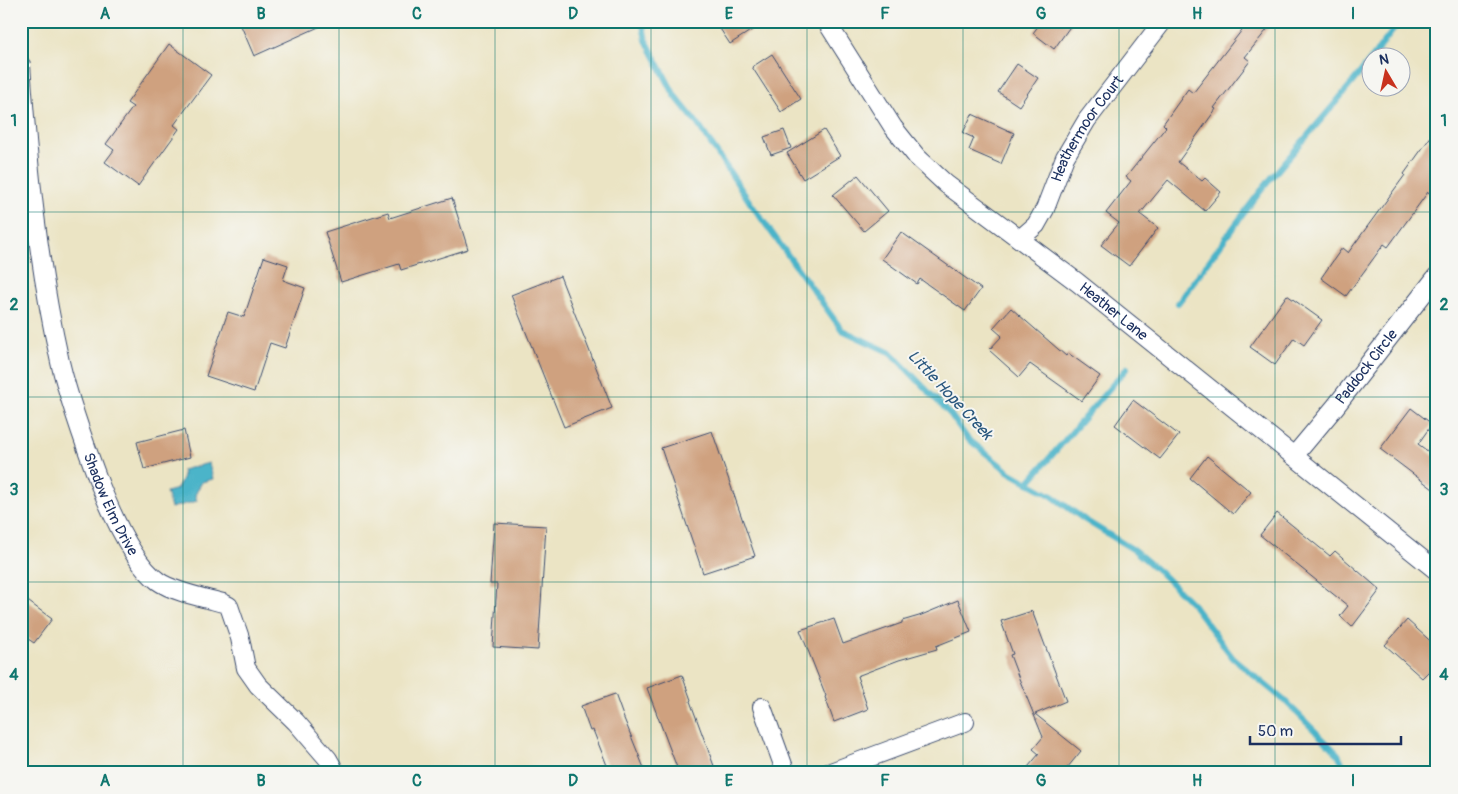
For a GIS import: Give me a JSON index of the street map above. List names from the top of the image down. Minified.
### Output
{"streets":{"street":["Heathermoor Court","Heather Lane","Paddock Circle","Shadow Elm Drive"]},"crossings":[["Heathermoor Court","Heather Lane"],["Heather Lane","Paddock Circle"]],"water":["Little Hope Creek"],"scale_bar":"50 m","north":"top","grid":{"columns":["A","B","C","D","E","F","G","H","I"],"rows":["1","2","3","4"]}}
